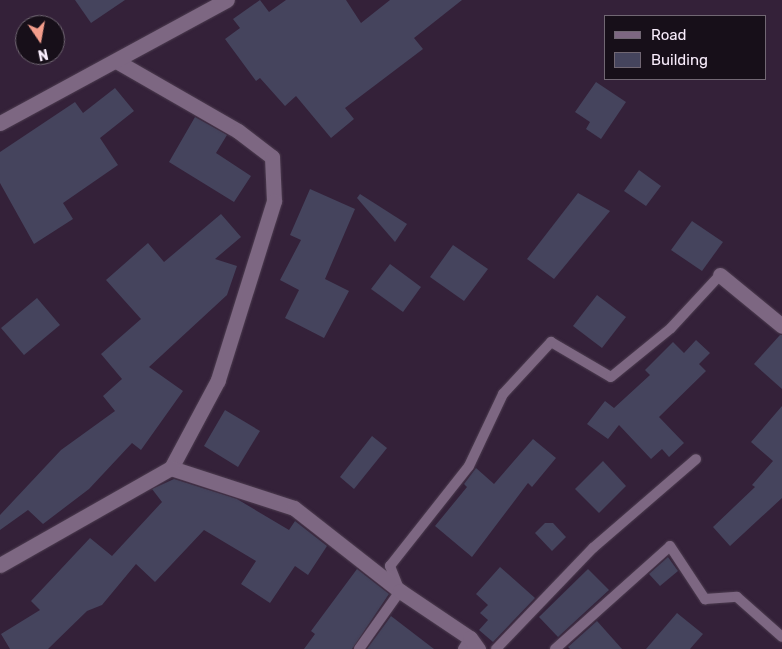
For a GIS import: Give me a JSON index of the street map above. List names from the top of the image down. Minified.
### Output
{"legend":["Road","Building"],"north":"bottom"}
